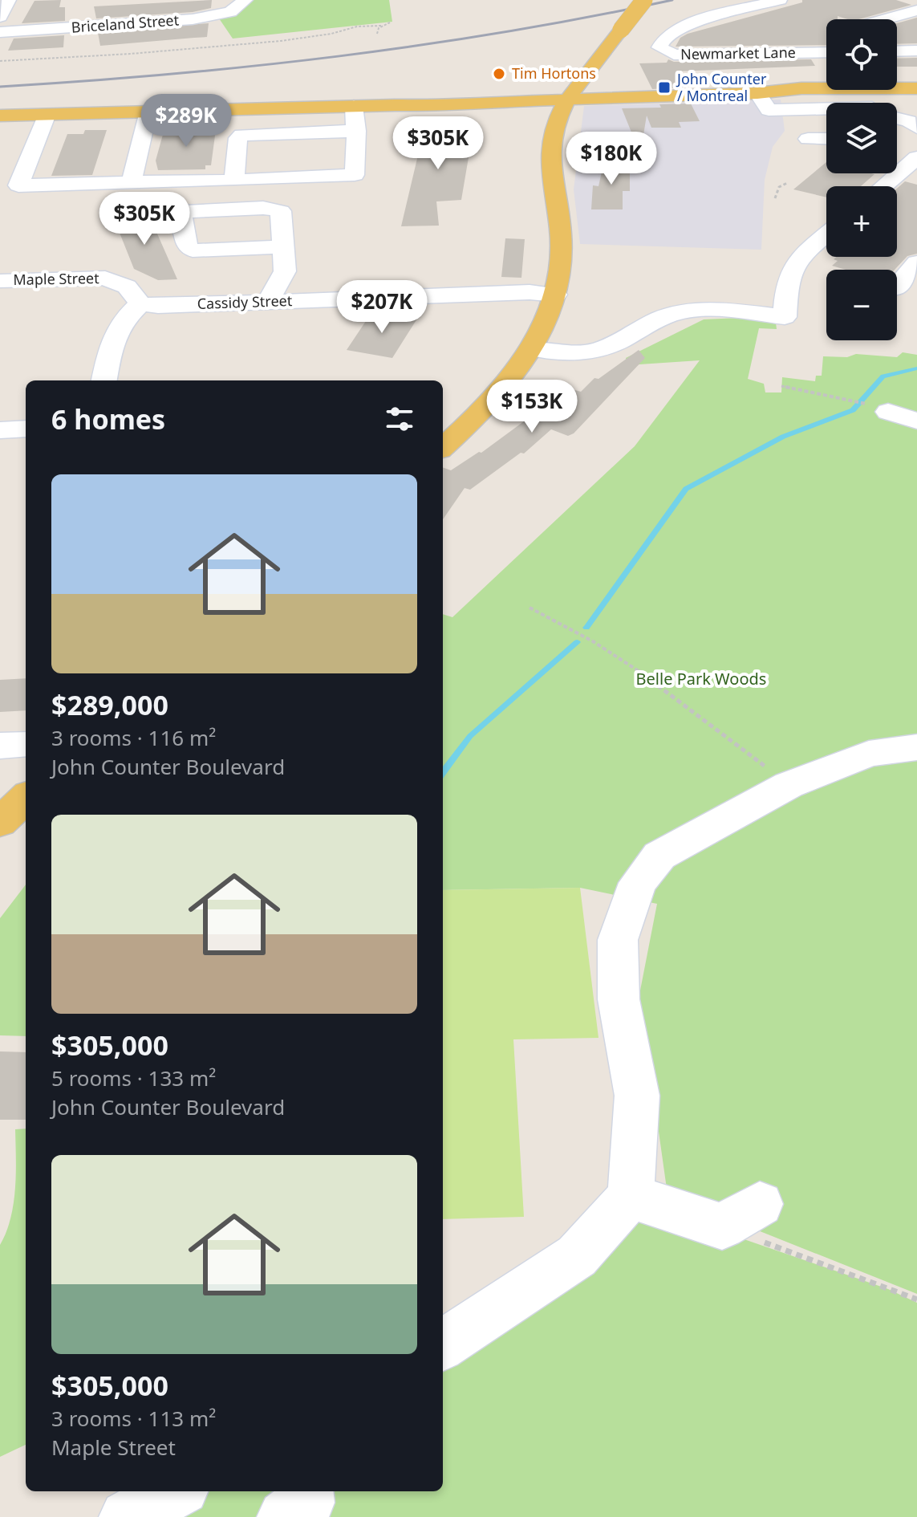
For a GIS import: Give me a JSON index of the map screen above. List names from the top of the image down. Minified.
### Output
{"streets":{"street":["Briceland Street","Newmarket Lane","Maple Street","Cassidy Street"]},"crossings":[["Maple Street","Cassidy Street"]],"parks":["Belle Park Woods"],"places":{"other":["Tim Hortons"],"transit":["John Counter / Montreal"]},"page":{"map_buttons":["+","−"],"price":["$289K","$305K","$180K","$305K","$207K","$153K"],"heading":"6 homes","list":[{"name":"$289,000","note":"3 rooms · 116 m² · John Counter Boulevard"},{"name":"$305,000","note":"5 rooms · 133 m² · John Counter Boulevard"},{"name":"$305,000","note":"3 rooms · 113 m² · Maple Street"}]}}
